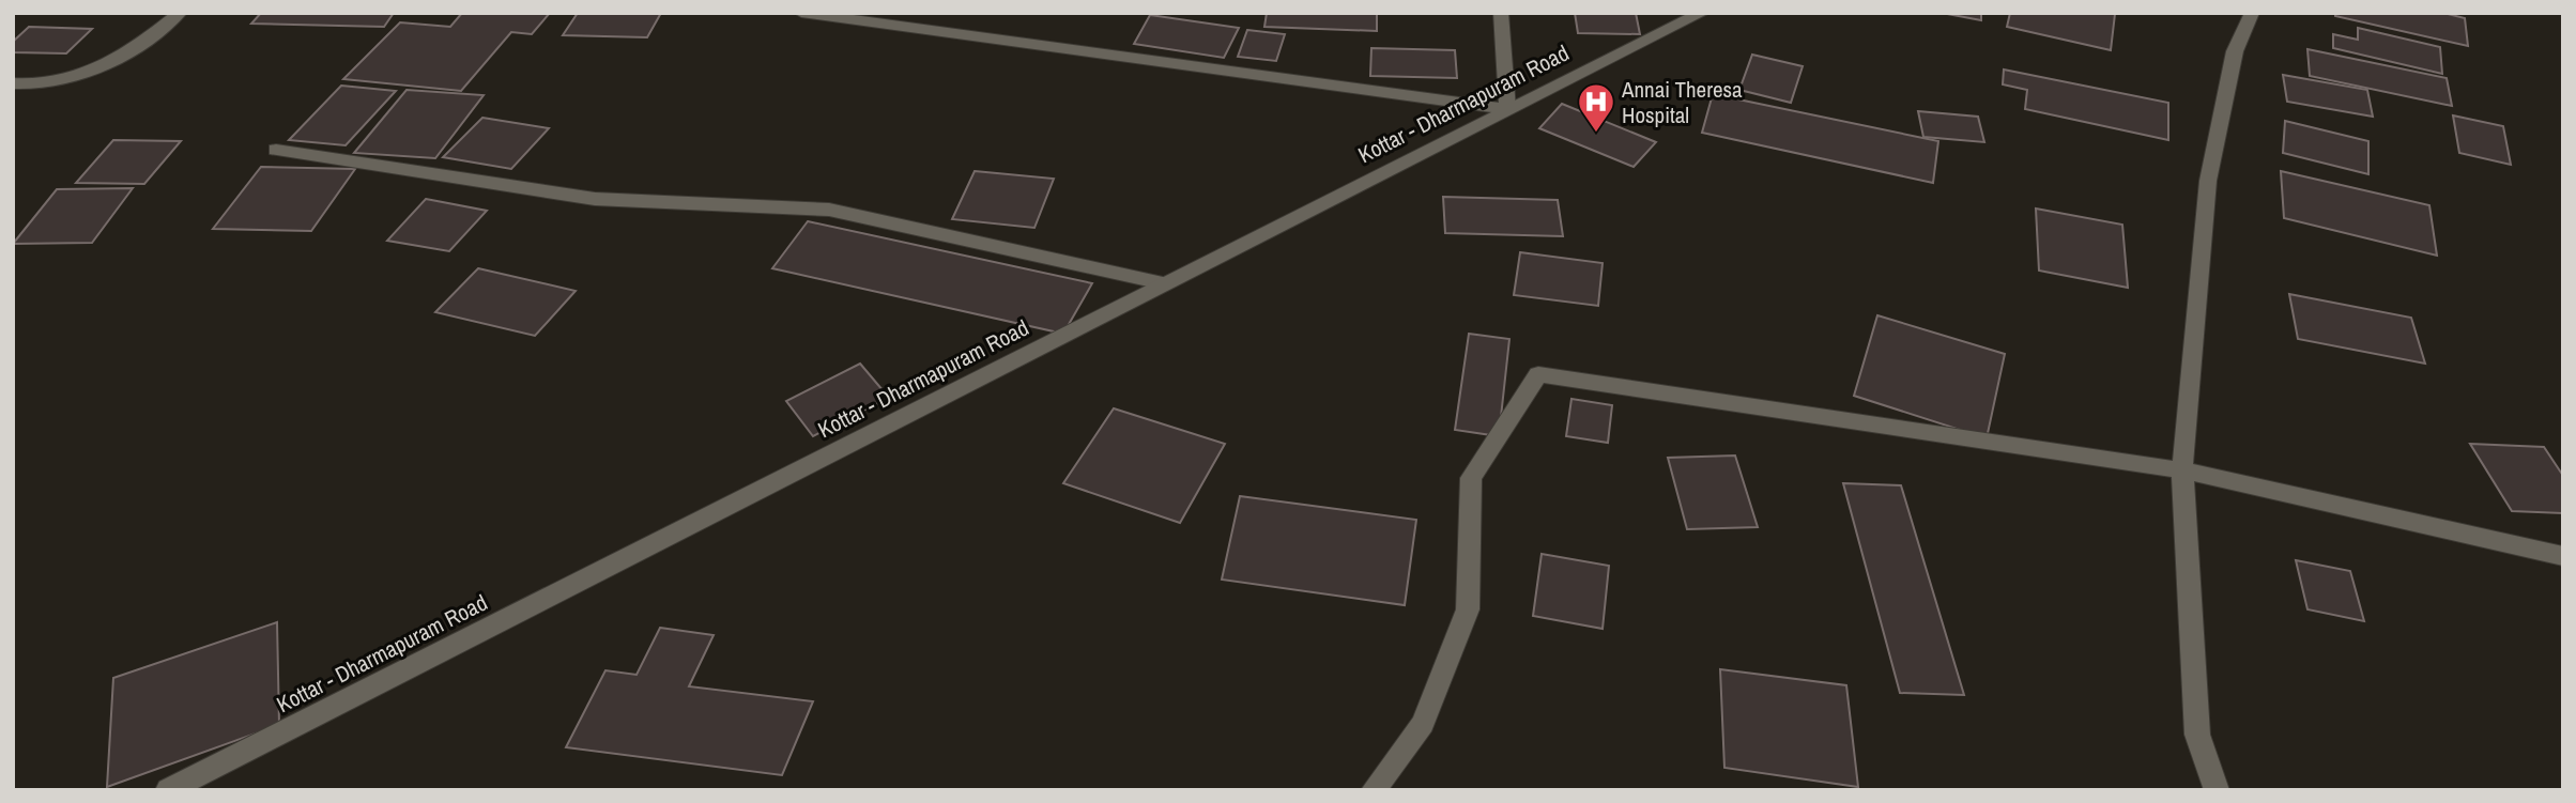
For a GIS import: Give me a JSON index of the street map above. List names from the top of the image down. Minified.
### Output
{"streets":{"street":["Kottar - Dharmapuram Road"]},"places":{"hospital":["Annai Theresa Hospital"]}}
